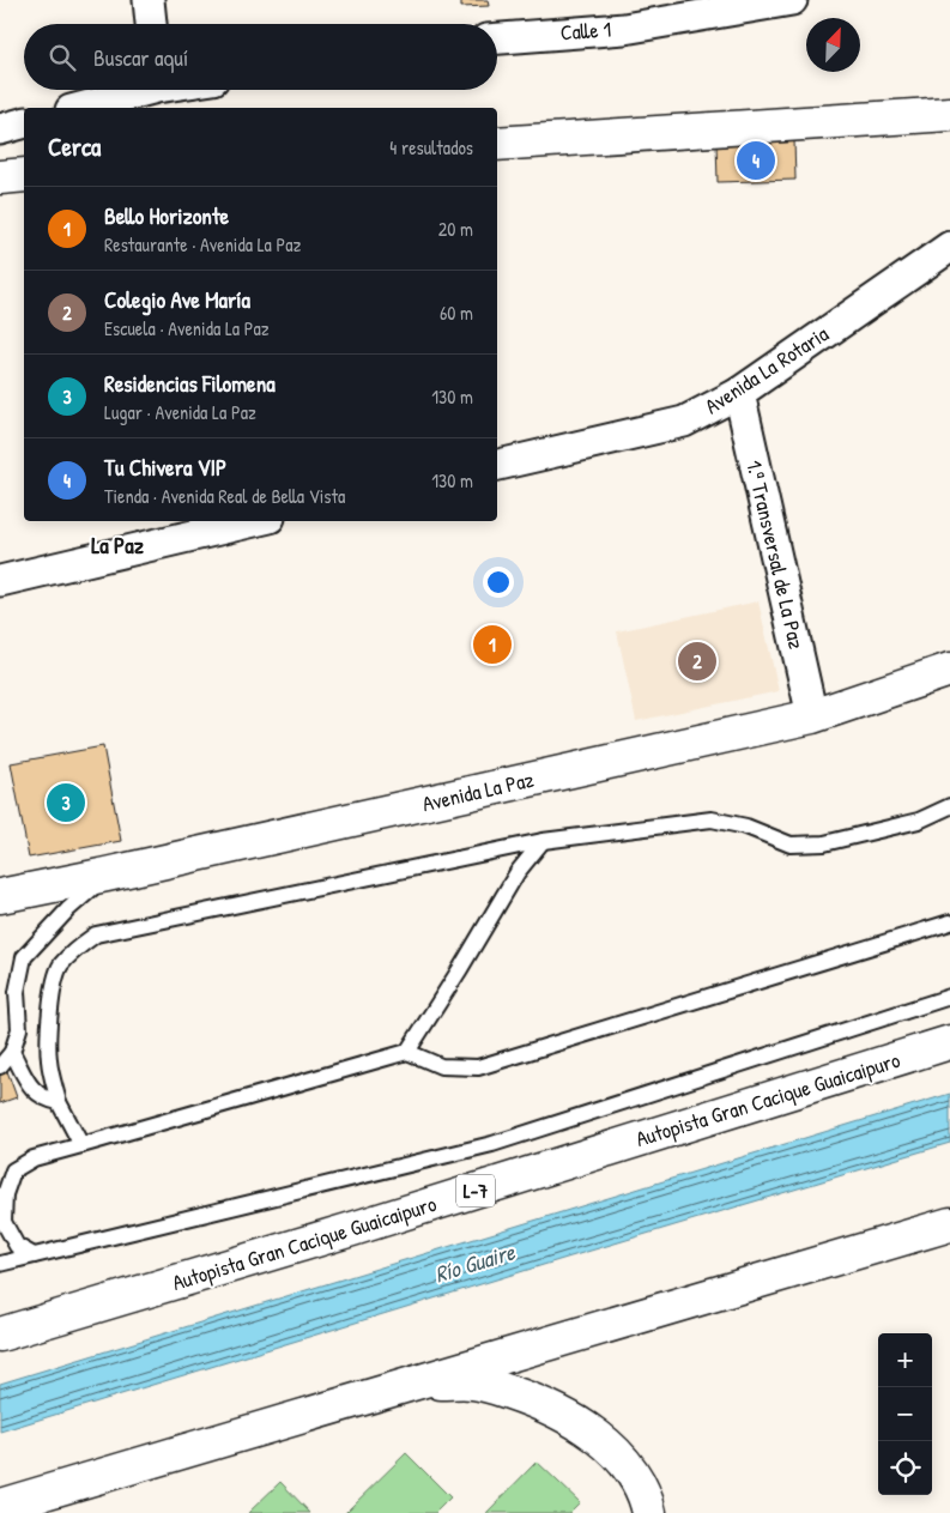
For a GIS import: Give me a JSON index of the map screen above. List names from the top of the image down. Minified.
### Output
{"streets":{"main road":["Avenida La Paz","Autopista Gran Cacique Guaicaipuro","L-7"],"street":["Calle 1","Avenida La Rotaria","1.ª Transversal de La Paz"]},"crossings":[["Avenida La Rotaria","1.ª Transversal de La Paz"],["1.ª Transversal de La Paz","Avenida La Paz"]],"districts":["La Paz"],"water":["Río Guaire"],"north":"top right","page":{"search":"Buscar aquí","heading":["Cerca","4 resultados"],"pins":["4","1","2","3"],"list":[{"mark":"1","name":"Bello Horizonte","note":"Restaurante · Avenida La Paz","value":"20 m"},{"mark":"2","name":"Colegio Ave María","note":"Escuela · Avenida La Paz","value":"60 m"},{"mark":"3","name":"Residencias Filomena","note":"Lugar · Avenida La Paz","value":"130 m"},{"mark":"4","name":"Tu Chivera VIP","note":"Tienda · Avenida Real de Bella Vista","value":"130 m"}],"map_buttons":["+","−"]}}
